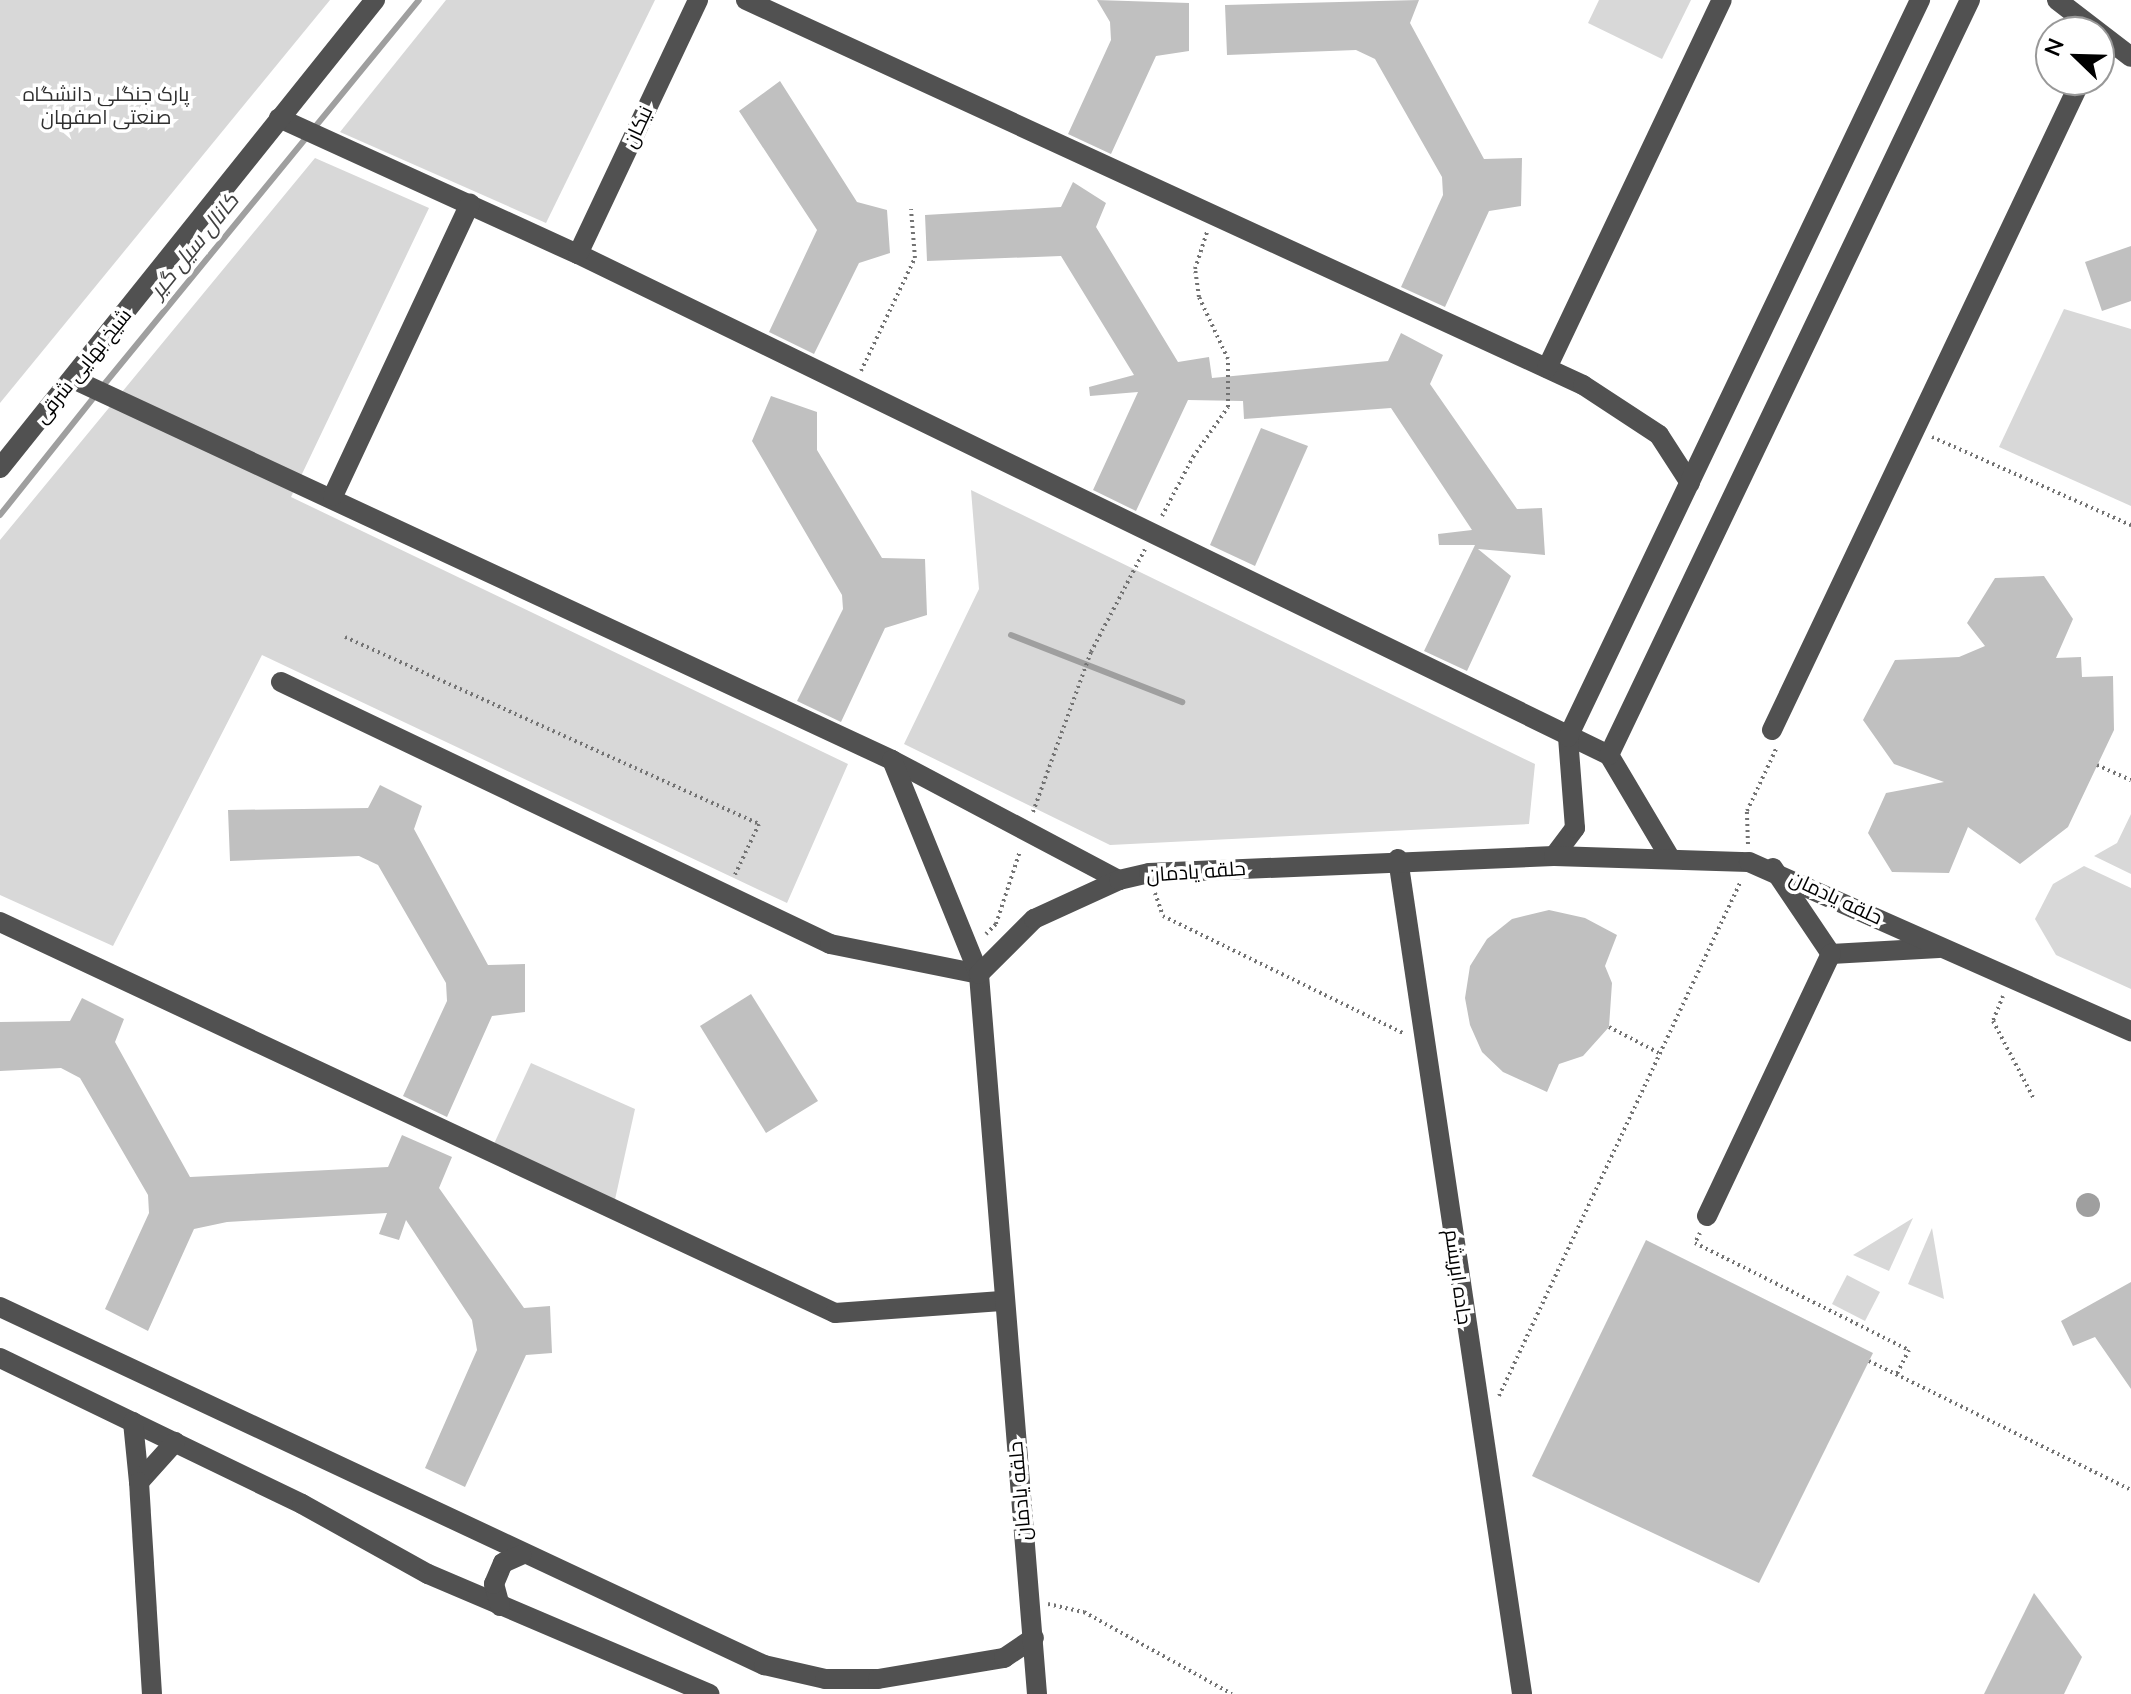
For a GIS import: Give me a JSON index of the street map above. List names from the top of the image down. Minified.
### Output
{"streets":{"street":["نیکان","شیخ بهایی شرقی","حلقه یادمان","جاده ابریشم"]},"crossings":[["حلقه یادمان","جاده ابریشم"]],"water":["کانال سیل گیر"],"parks":["پارک جنگلی دانشگاه صنعتی اصفهان"],"north":"top left"}
